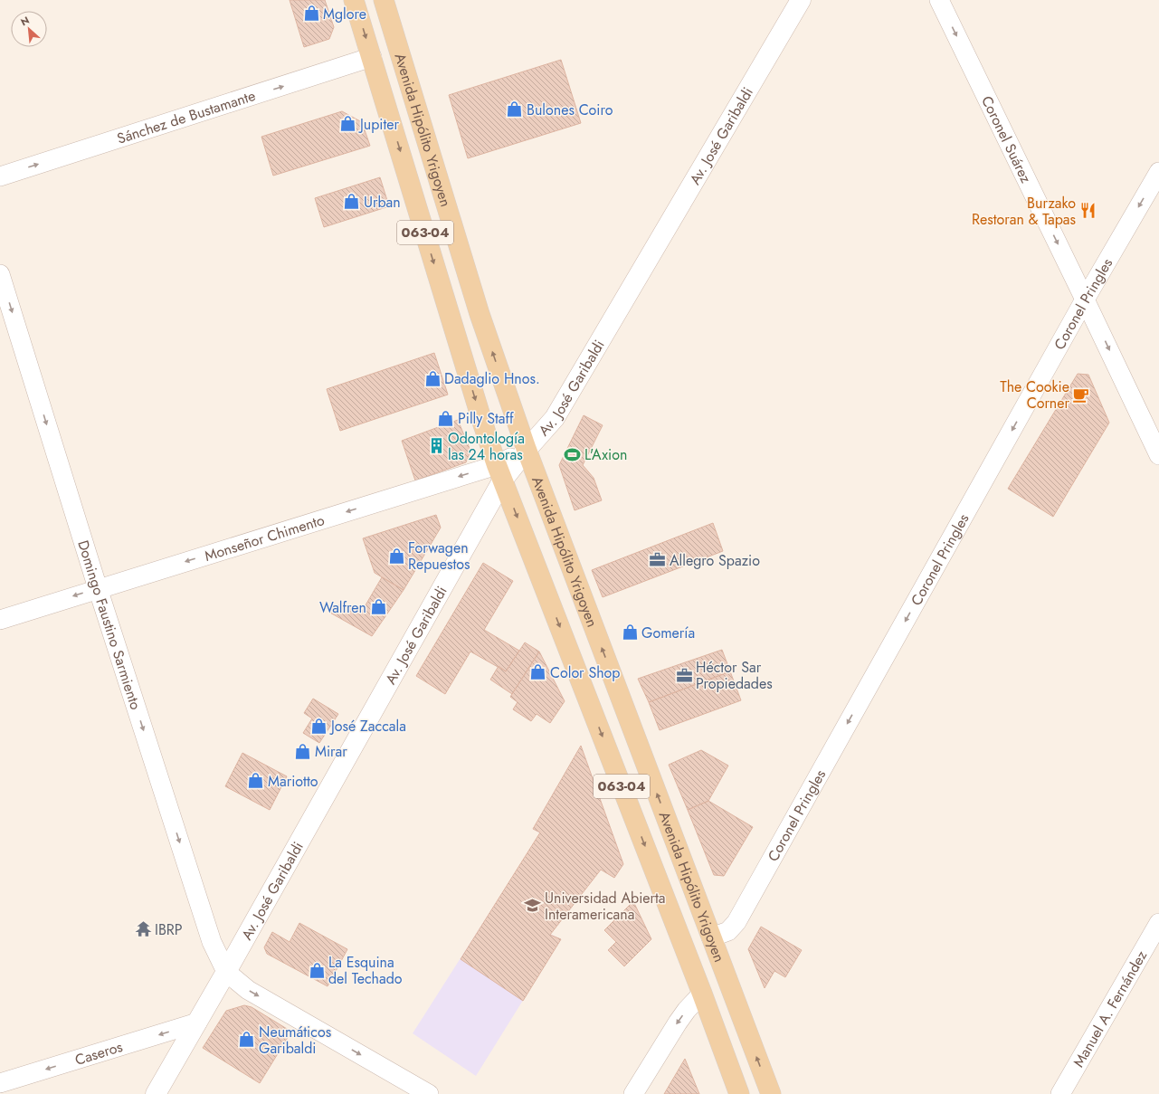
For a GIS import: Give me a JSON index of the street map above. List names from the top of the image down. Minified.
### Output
{"streets":{"main road":["Avenida Hipólito Yrigoyen","Av. José Garibaldi","063-04"],"street":["Sánchez de Bustamante","Coronel Suárez","Coronel Pringles","Monseñor Chimento","Domingo Faustino Sarmiento","Manuel A. Fernández","Caseros"]},"crossings":[["Sánchez de Bustamante","Avenida Hipólito Yrigoyen"],["Avenida Hipólito Yrigoyen","Av. José Garibaldi"],["Avenida Hipólito Yrigoyen","Coronel Pringles"],["Avenida Hipólito Yrigoyen","Monseñor Chimento"],["Av. José Garibaldi","Monseñor Chimento"],["Av. José Garibaldi","Domingo Faustino Sarmiento"],["Av. José Garibaldi","Caseros"],["Coronel Suárez","Coronel Pringles"],["Monseñor Chimento","Domingo Faustino Sarmiento"]],"one_way":["Sánchez de Bustamante","Coronel Suárez","Coronel Pringles","Monseñor Chimento","Domingo Faustino Sarmiento","Caseros"],"places":{"shop":["Mglore","Bulones Coiro","Jupiter","Urban","Dadaglio Hnos.","Pilly Staff","Forwagen Repuestos","Walfren","Gomería","Color Shop","José Zaccala","Mirar","Mariotto","La Esquina del Techado","Neumáticos Garibaldi"],"restaurant":["Burzako Restoran & Tapas"],"cafe":["The Cookie Corner"],"building":["Odontología las 24 horas"],"sports":["L'Axion"],"office":["Allegro Spazio","Héctor Sar Propiedades"],"school or university":["Universidad Abierta Interamericana"],"temple":["IBRP"]},"north":"top left"}
